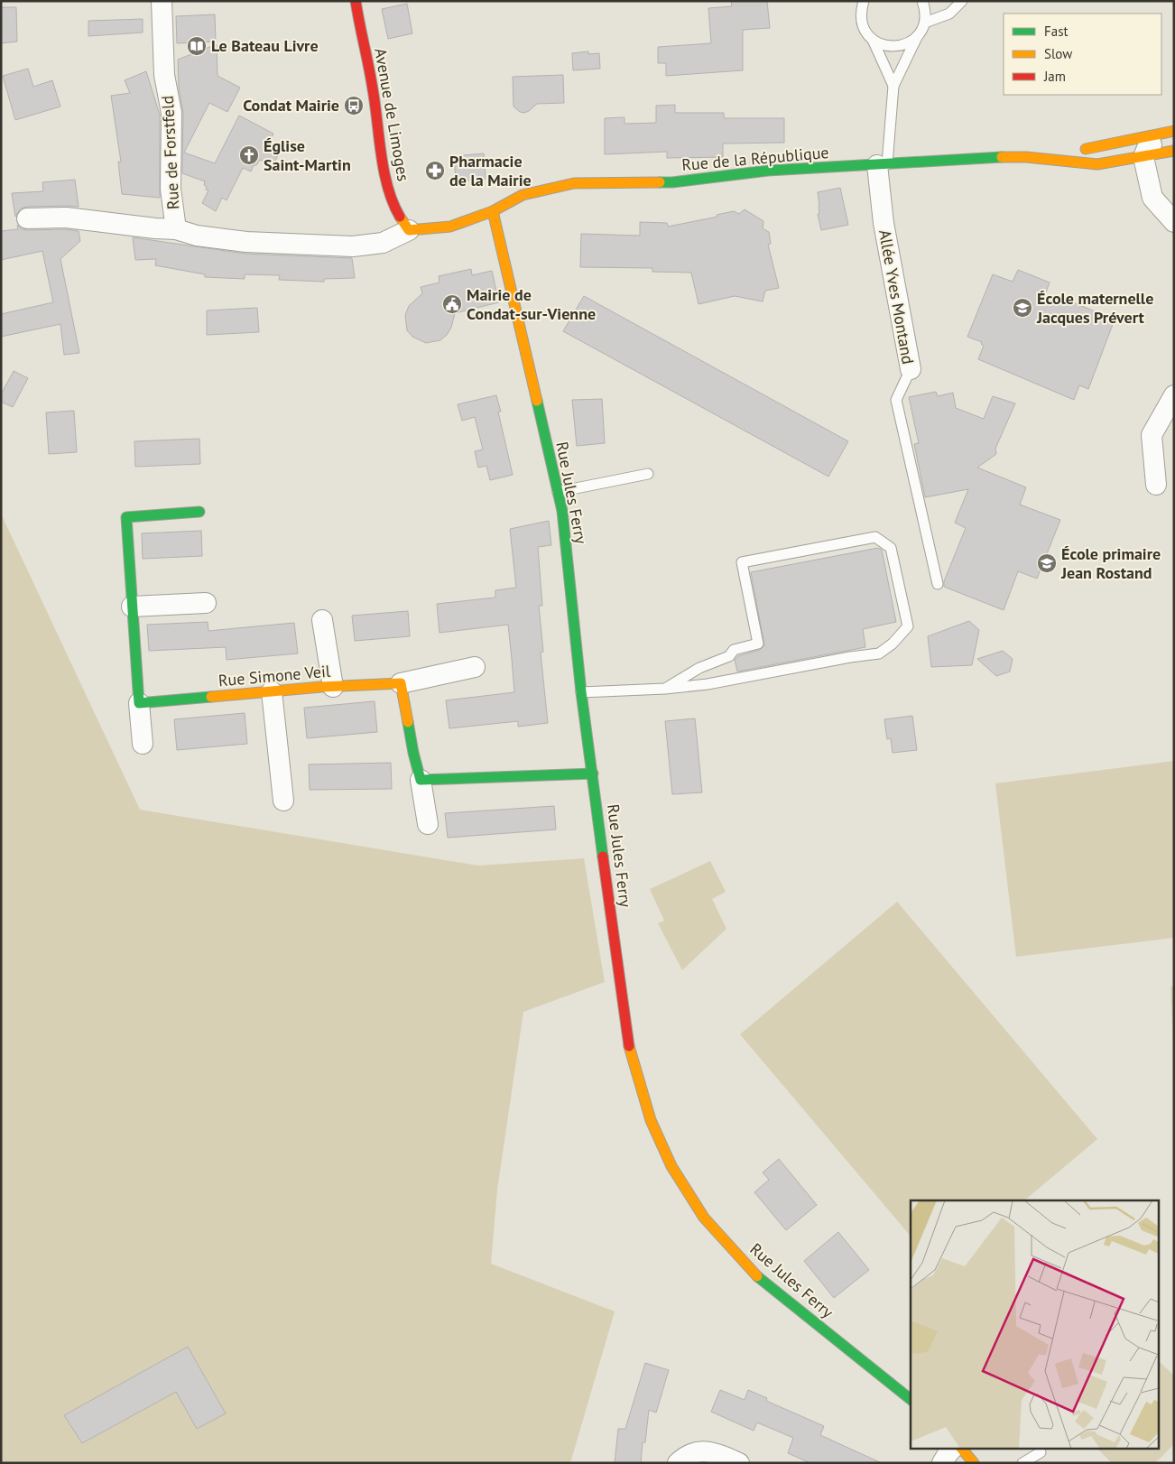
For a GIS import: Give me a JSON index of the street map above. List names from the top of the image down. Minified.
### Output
{"streets":{"main road":["Avenue de Limoges","Rue de la République","Rue Jules Ferry","Rue Simone Veil"],"street":["Rue de Forstfeld","Allée Yves Montand"]},"crossings":[["Avenue de Limoges","Rue de Forstfeld"],["Avenue de Limoges","Rue de la République"],["Rue de Forstfeld","Rue de la République"],["Rue de la République","Allée Yves Montand"],["Rue de la République","Rue Jules Ferry"]],"places":{"library":["Le Bateau Livre"],"bus stop":["Condat Mairie"],"church":["Église Saint-Martin"],"pharmacy":["Pharmacie de la Mairie"],"public building":["Mairie de Condat-sur-Vienne"],"school or university":["École maternelle Jacques Prévert","École primaire Jean Rostand"]},"legend":["Fast","Slow","Jam"]}
